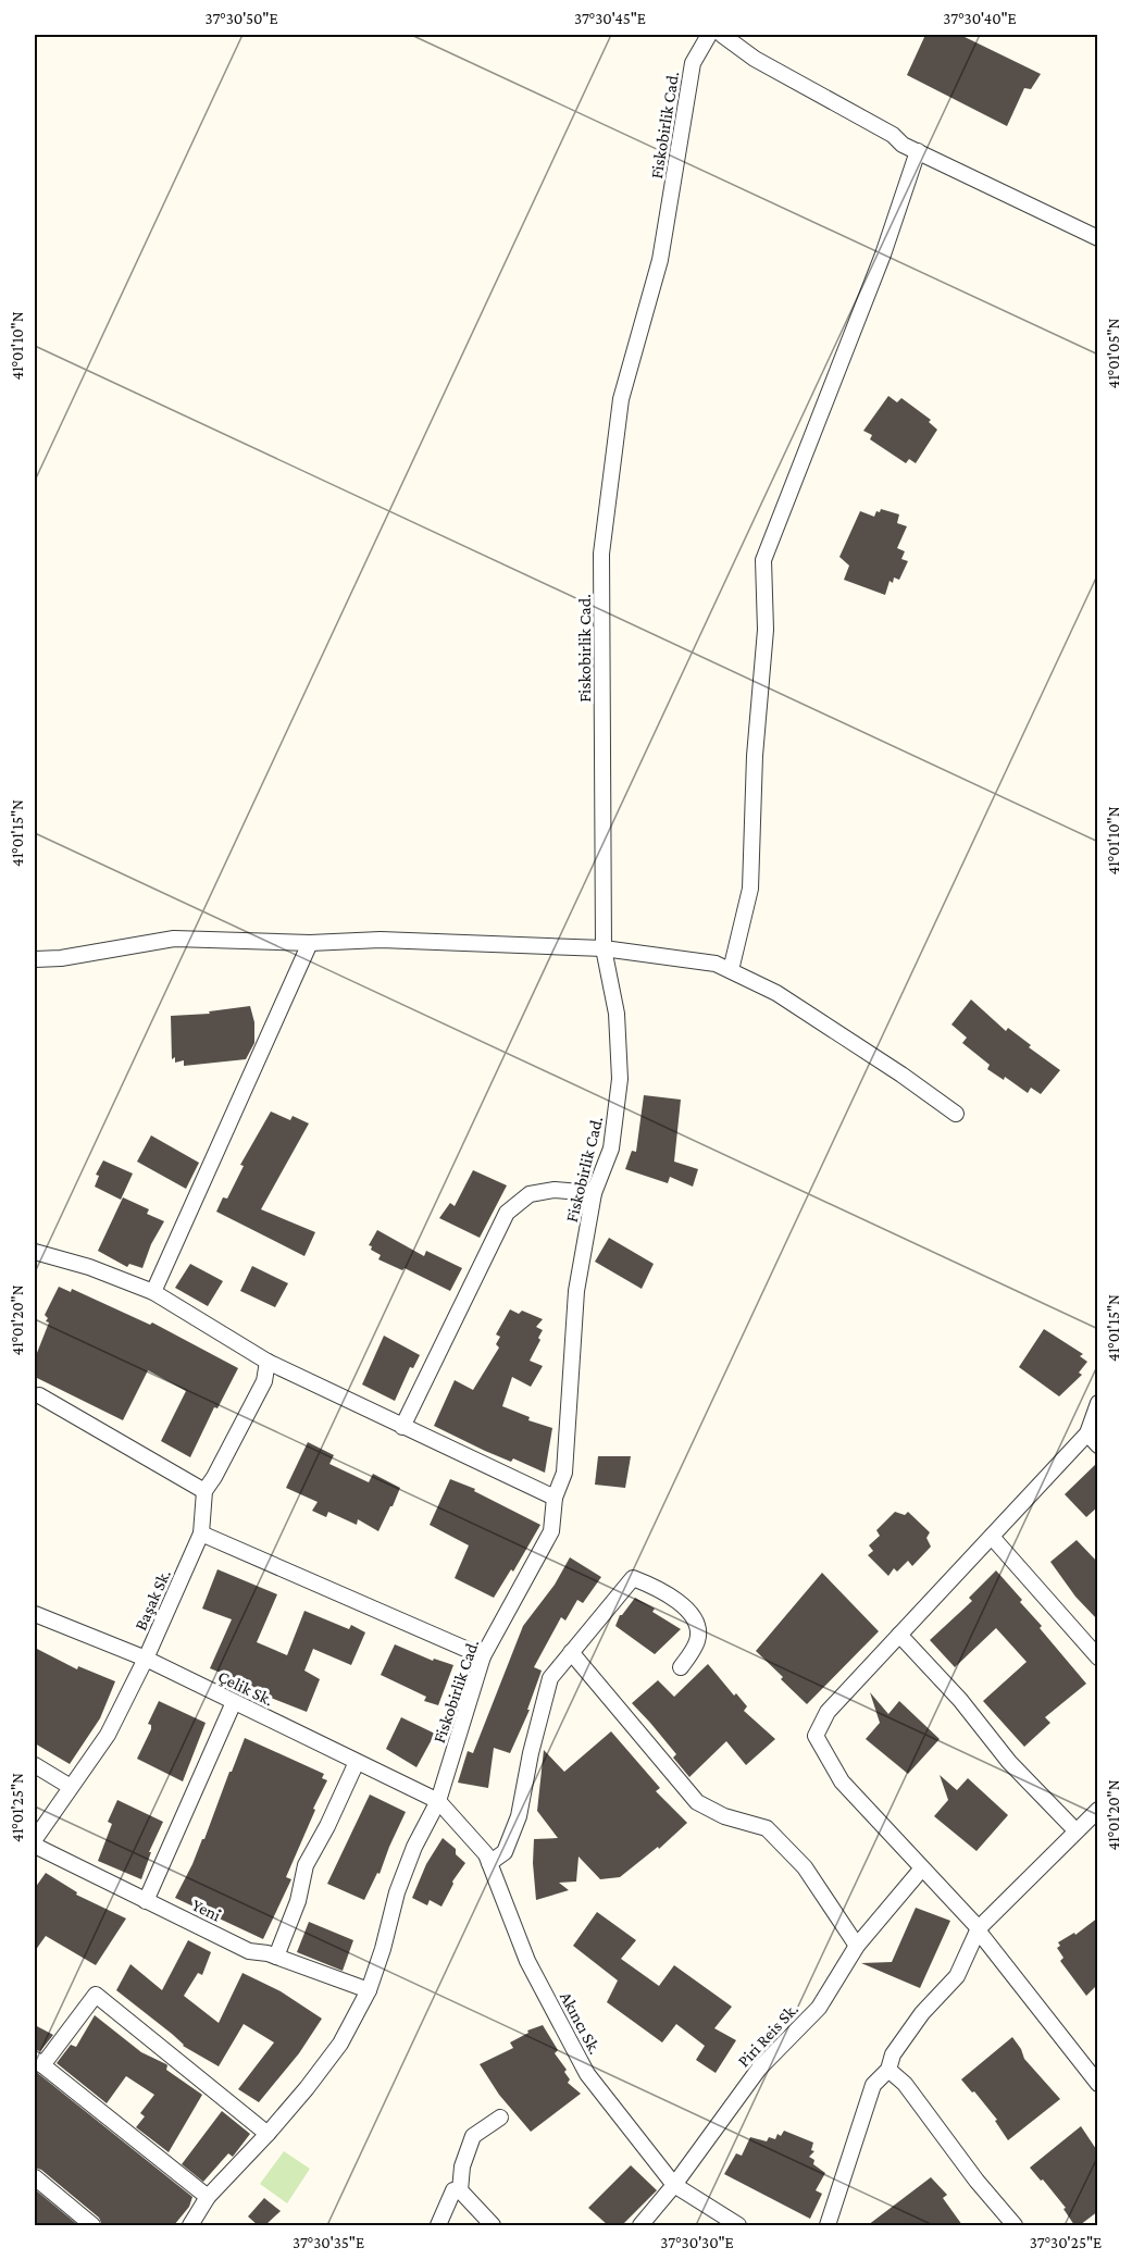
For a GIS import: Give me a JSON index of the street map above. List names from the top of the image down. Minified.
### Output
{"streets":{"street":["Fiskobirlik Cad.","Başak Sk.","Çelik Sk.","Yeni","Akıncı Sk.","Piri Reis Sk."]},"crossings":[["Fiskobirlik Cad.","Çelik Sk."],["Fiskobirlik Cad.","Yeni"],["Fiskobirlik Cad.","Akıncı Sk."],["Başak Sk.","Çelik Sk."],["Çelik Sk.","Akıncı Sk."],["Akıncı Sk.","Piri Reis Sk."]],"coordinates":["37°30'50\"E","37°30'45\"E","37°30'40\"E","41°01'10\"N","41°01'05\"N","41°01'15\"N","41°01'20\"N","41°01'25\"N","37°30'35\"E","37°30'30\"E","37°30'25\"E"]}
